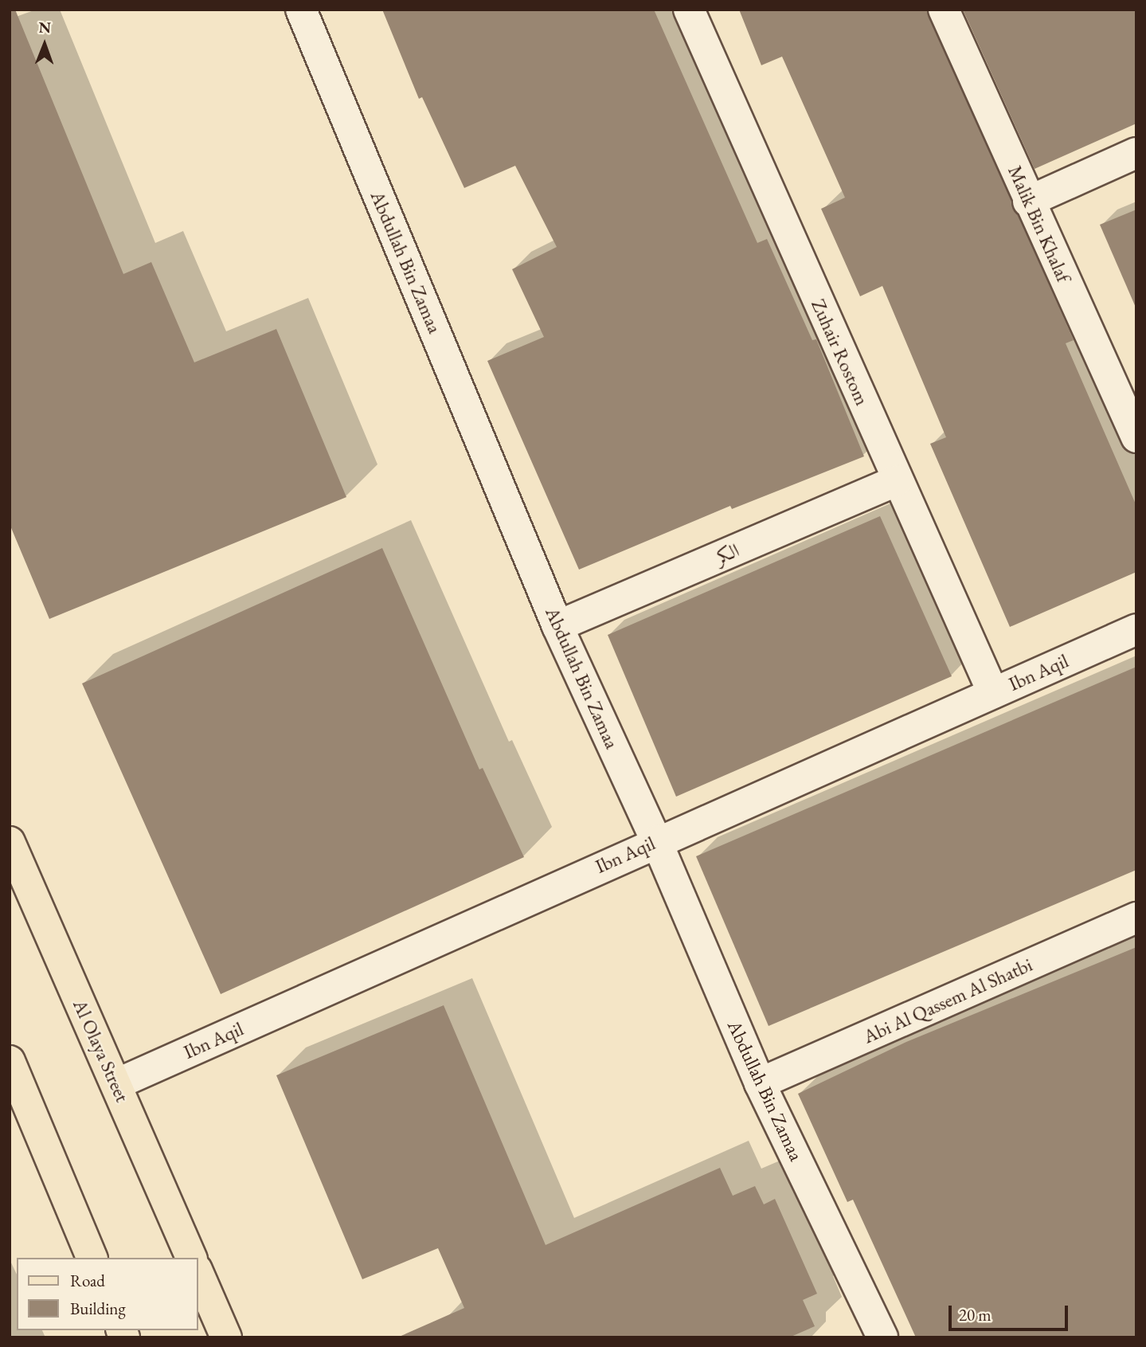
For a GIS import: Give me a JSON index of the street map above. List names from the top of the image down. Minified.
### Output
{"streets":{"main road":["Al Olaya Street"],"street":["Malik Bin Khalaf","Abdullah Bin Zamaa","Zuhair Rostom","الكر","Ibn Aqil","Abi Al Qassem Al Shatbi"]},"crossings":[["Abdullah Bin Zamaa","الكر"],["Abdullah Bin Zamaa","Ibn Aqil"],["Abdullah Bin Zamaa","Abi Al Qassem Al Shatbi"],["Zuhair Rostom","الكر"],["Zuhair Rostom","Ibn Aqil"],["Ibn Aqil","Al Olaya Street"]],"legend":["Road","Building"],"scale_bar":"20 m","north":"top"}
